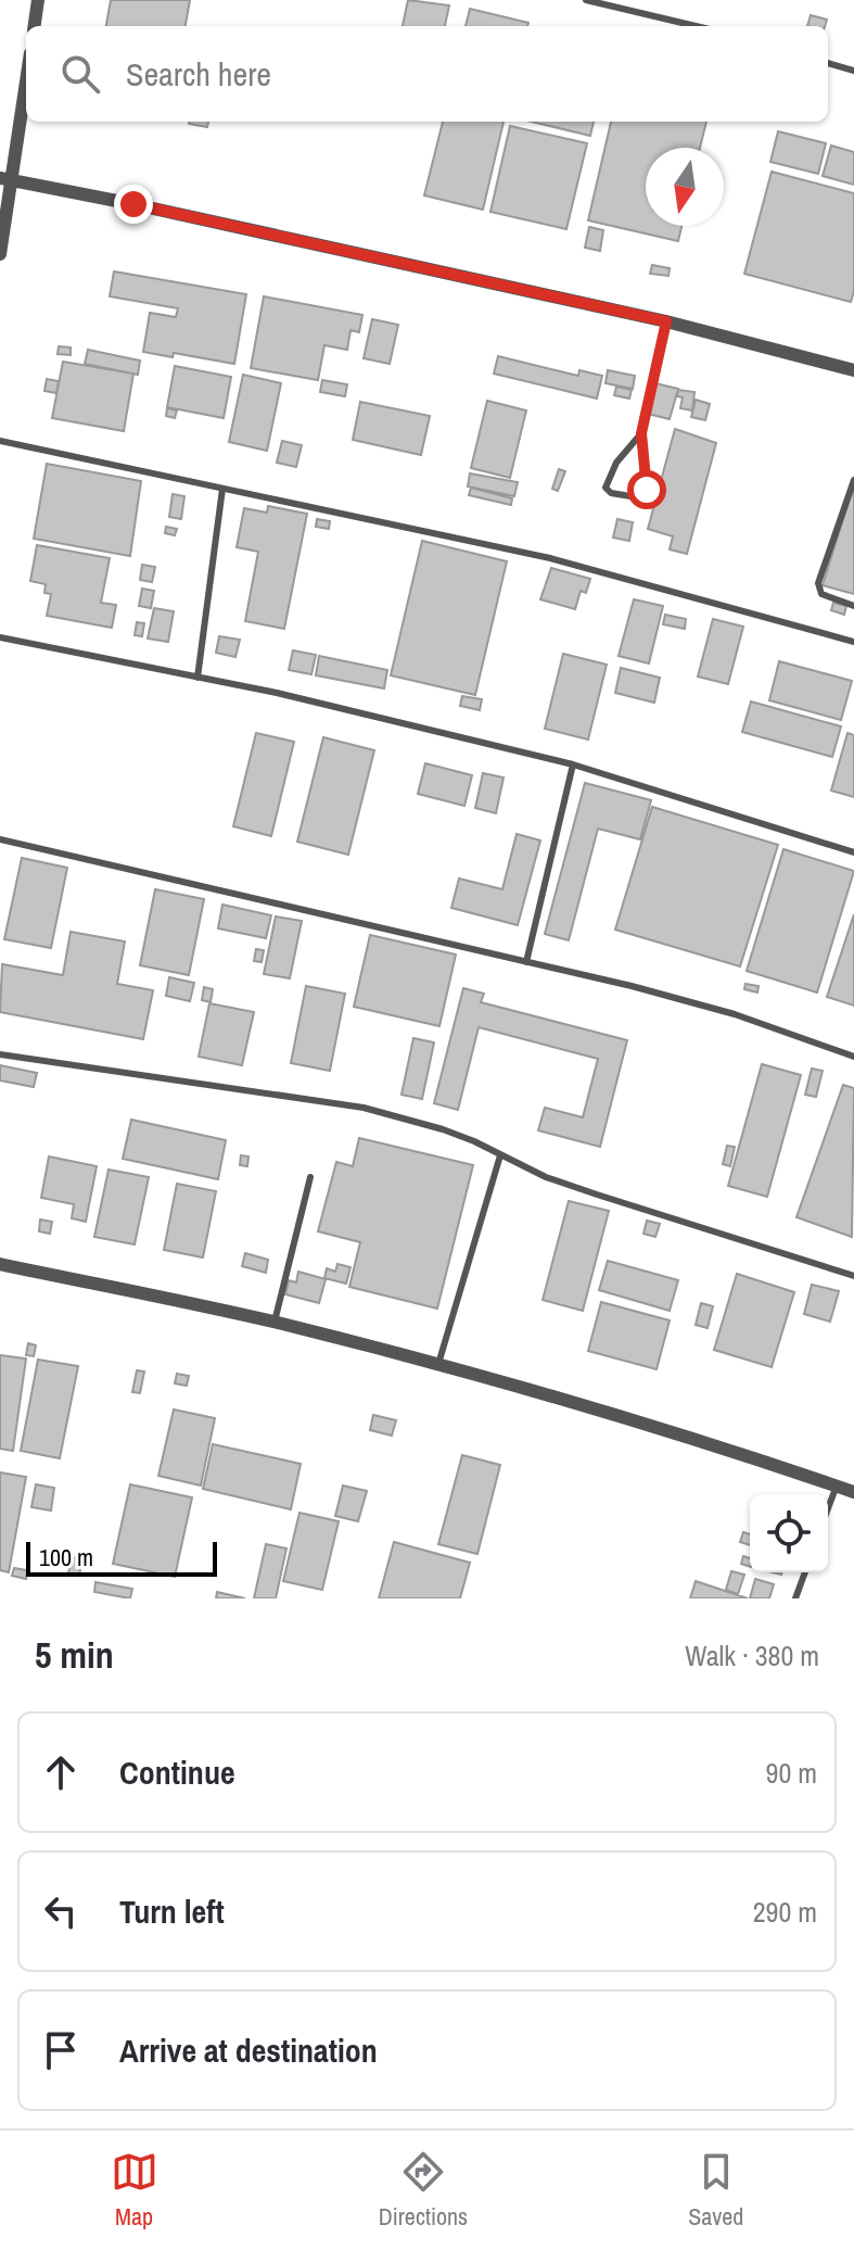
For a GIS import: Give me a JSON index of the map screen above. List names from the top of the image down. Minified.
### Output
{"scale_bar":"100 m","north":"bottom","page":{"search":"Search here","scale":"100 m","heading":["5 min","Walk · 380 m"],"list":[["Continue","90 m"],["Turn left","290 m"],"Arrive at destination"],"nav":["Map","Directions","Saved"]}}
